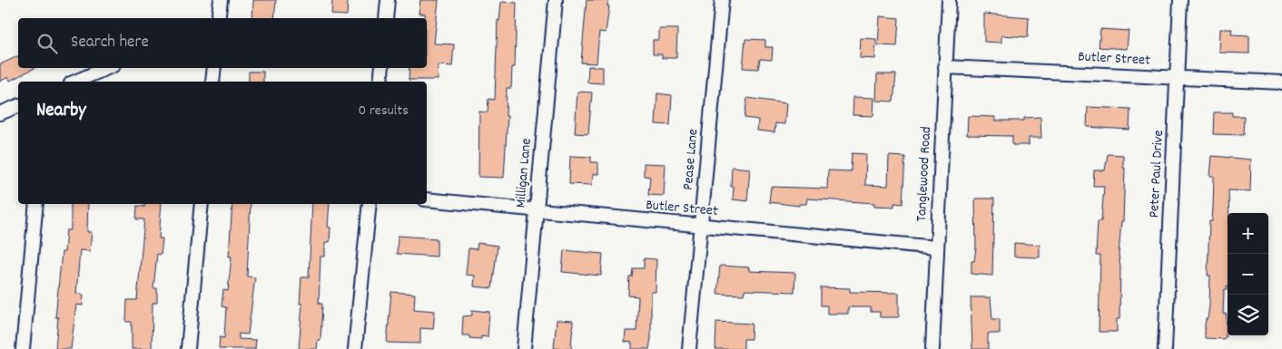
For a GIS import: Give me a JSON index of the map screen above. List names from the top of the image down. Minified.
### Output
{"streets":{"street":["Butler Street","Pease Lane","Milligan Lane","Tanglewood Road","Peter Paul Drive"]},"crossings":[["Butler Street","Pease Lane"],["Butler Street","Milligan Lane"],["Butler Street","Tanglewood Road"],["Butler Street","Peter Paul Drive"]],"page":{"search":"Search here","heading":["Nearby","0 results"],"map_buttons":["+","−"]}}
